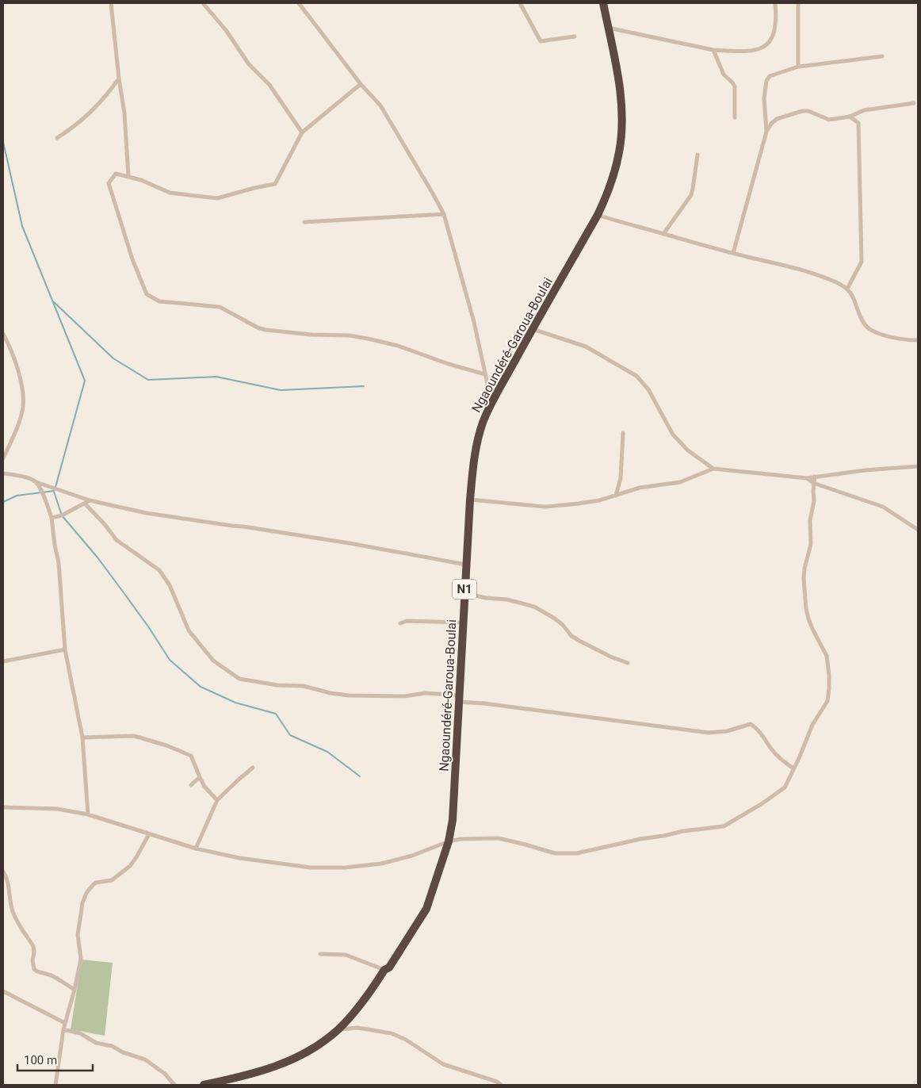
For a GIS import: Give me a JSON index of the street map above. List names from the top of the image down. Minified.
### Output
{"streets":{"highway":["Ngaoundéré-Garoua-Boulai","N1"]},"scale_bar":"100 m"}
